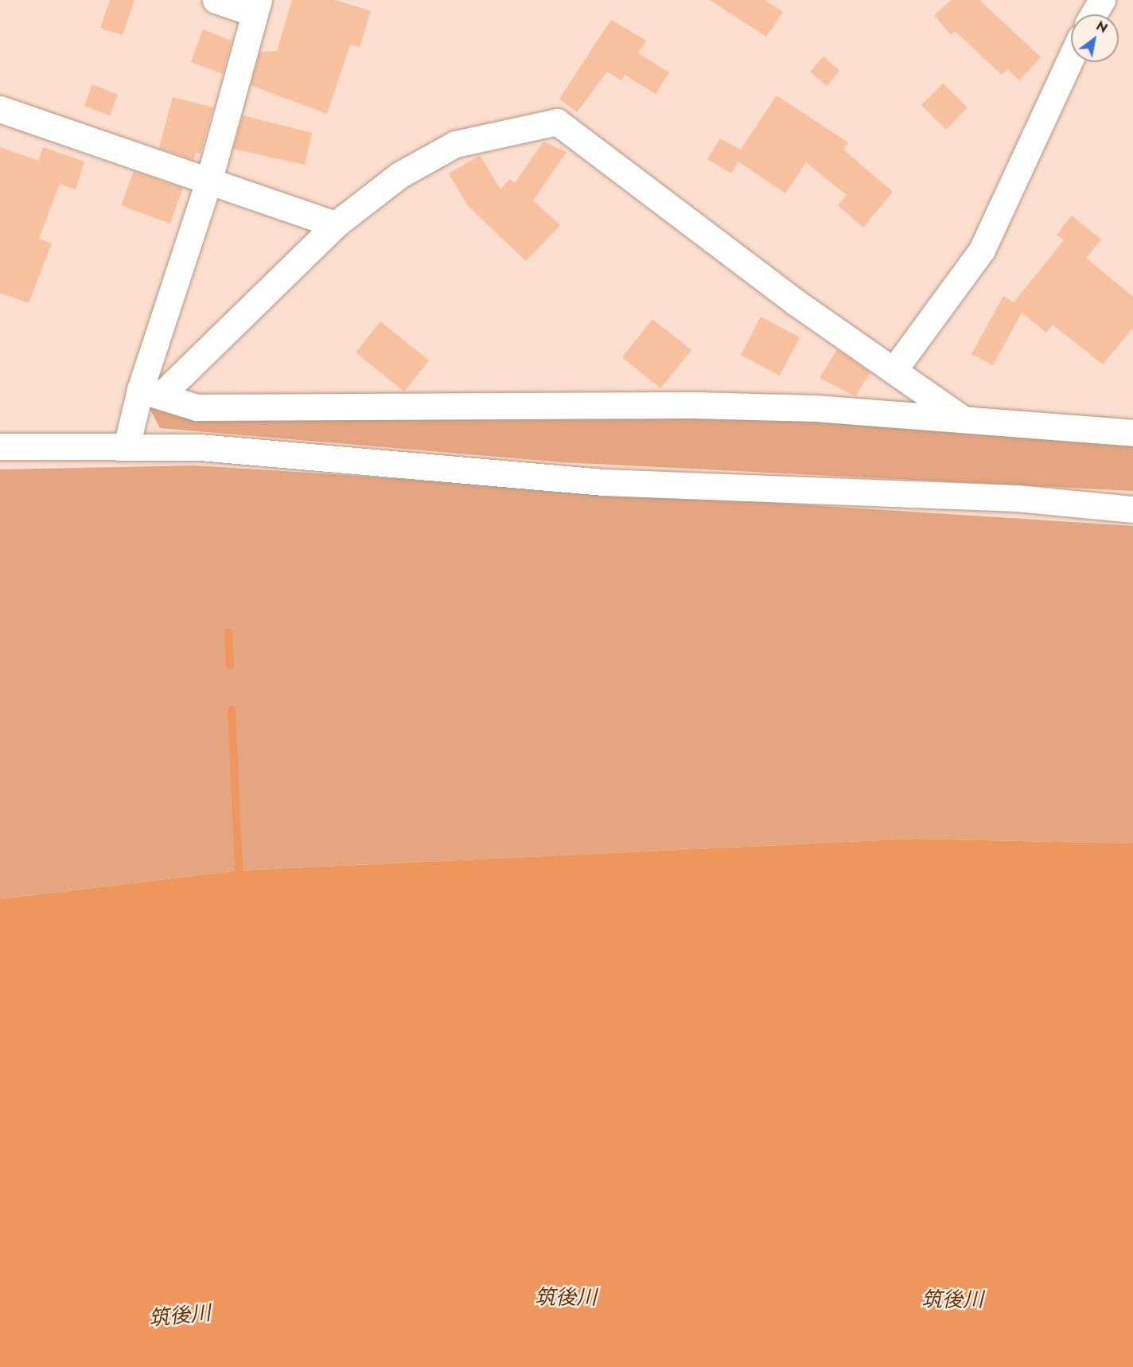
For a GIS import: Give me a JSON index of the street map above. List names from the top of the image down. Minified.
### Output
{"water":["筑後川"],"north":"top right"}
